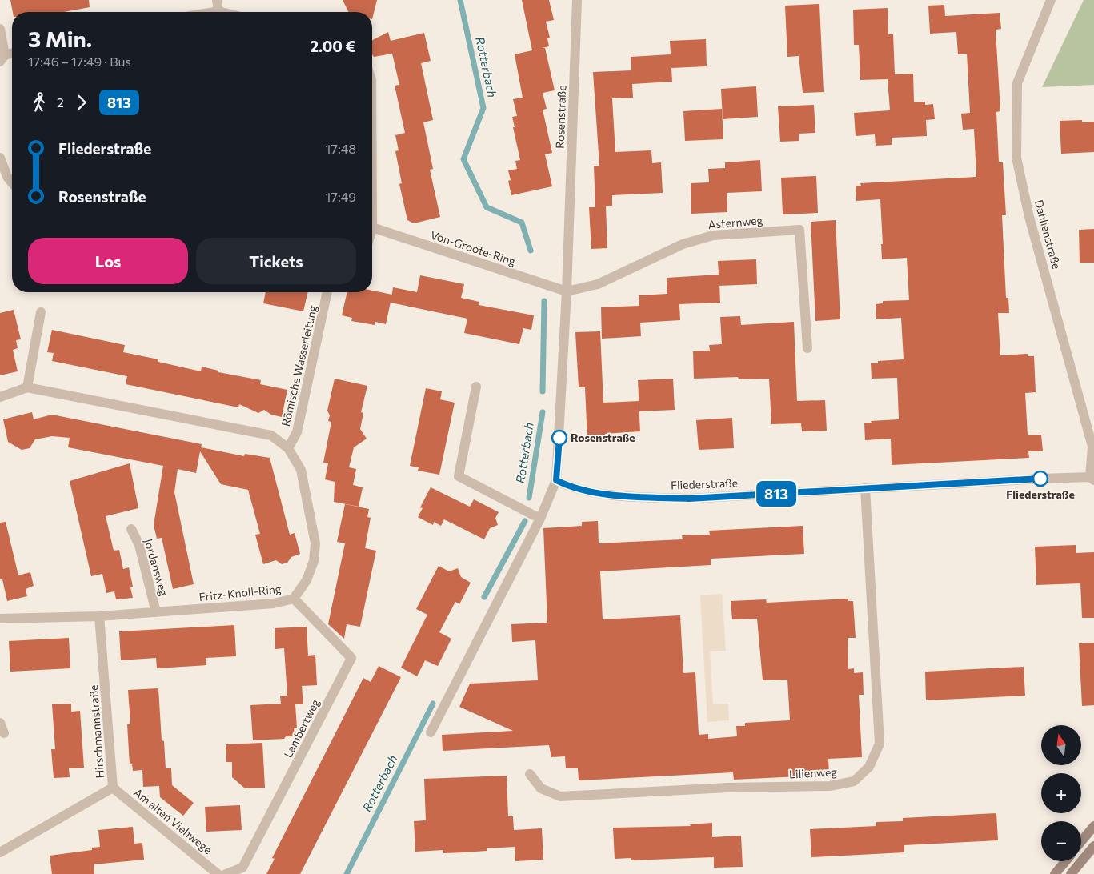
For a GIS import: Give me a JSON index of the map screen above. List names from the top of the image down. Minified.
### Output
{"streets":{"street":["Rosenstraße","Asternweg","Dahlienstraße","Von-Groote-Ring","Römische Wasserleitung","Fliederstraße","Jordansweg","Fritz-Knoll-Ring","Lambertweg","Hirschmannstraße","Lilienweg","Am alten Viehwege"]},"crossings":[["Rosenstraße","Asternweg"],["Rosenstraße","Von-Groote-Ring"],["Rosenstraße","Fliederstraße"],["Asternweg","Von-Groote-Ring"],["Dahlienstraße","Fliederstraße"],["Römische Wasserleitung","Fritz-Knoll-Ring"],["Fliederstraße","Lilienweg"],["Jordansweg","Fritz-Knoll-Ring"],["Fritz-Knoll-Ring","Lambertweg"],["Fritz-Knoll-Ring","Hirschmannstraße"],["Hirschmannstraße","Am alten Viehwege"]],"water":["Rotterbach"],"places":["Rosenstraße","Fliederstraße"],"lines":["bus line 813"],"north":"top","page":{"on_map":"813","heading":["3 Min.","17:46 – 17:49 · Bus","2.00 €"],"legs":["2","813"],"list":[{"name":"Fliederstraße","value":"17:48"},{"name":"Rosenstraße","value":"17:49"}],"buttons":["Los","Tickets"],"map_buttons":["+","−"]}}
